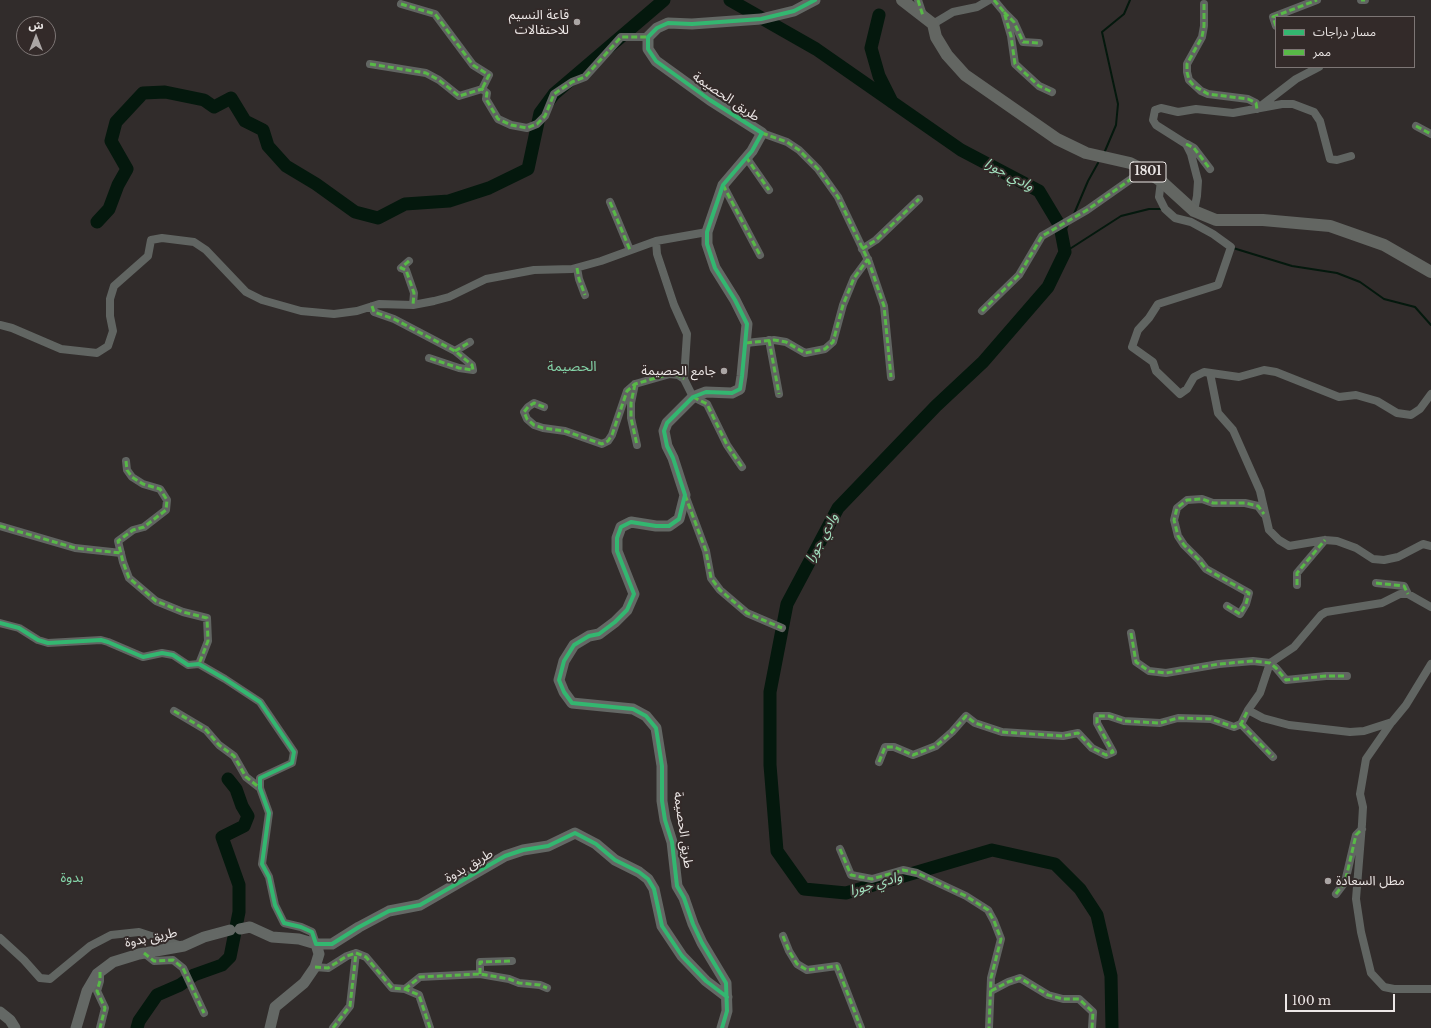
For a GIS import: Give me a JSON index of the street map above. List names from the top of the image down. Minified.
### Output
{"streets":{"main road":["1801"],"street":["طريق الحصيمة","طريق بدوة"]},"crossings":[["طريق الحصيمة","طريق بدوة"]],"districts":["الحصيمة","بدوة"],"water":["وادي جورا"],"places":["قاعة النسيم للاحتفالات","جامع الحصيمة","مطل السعادة"],"legend":["مسار دراجات","ممر"],"scale_bar":"100 m","north":"top"}
